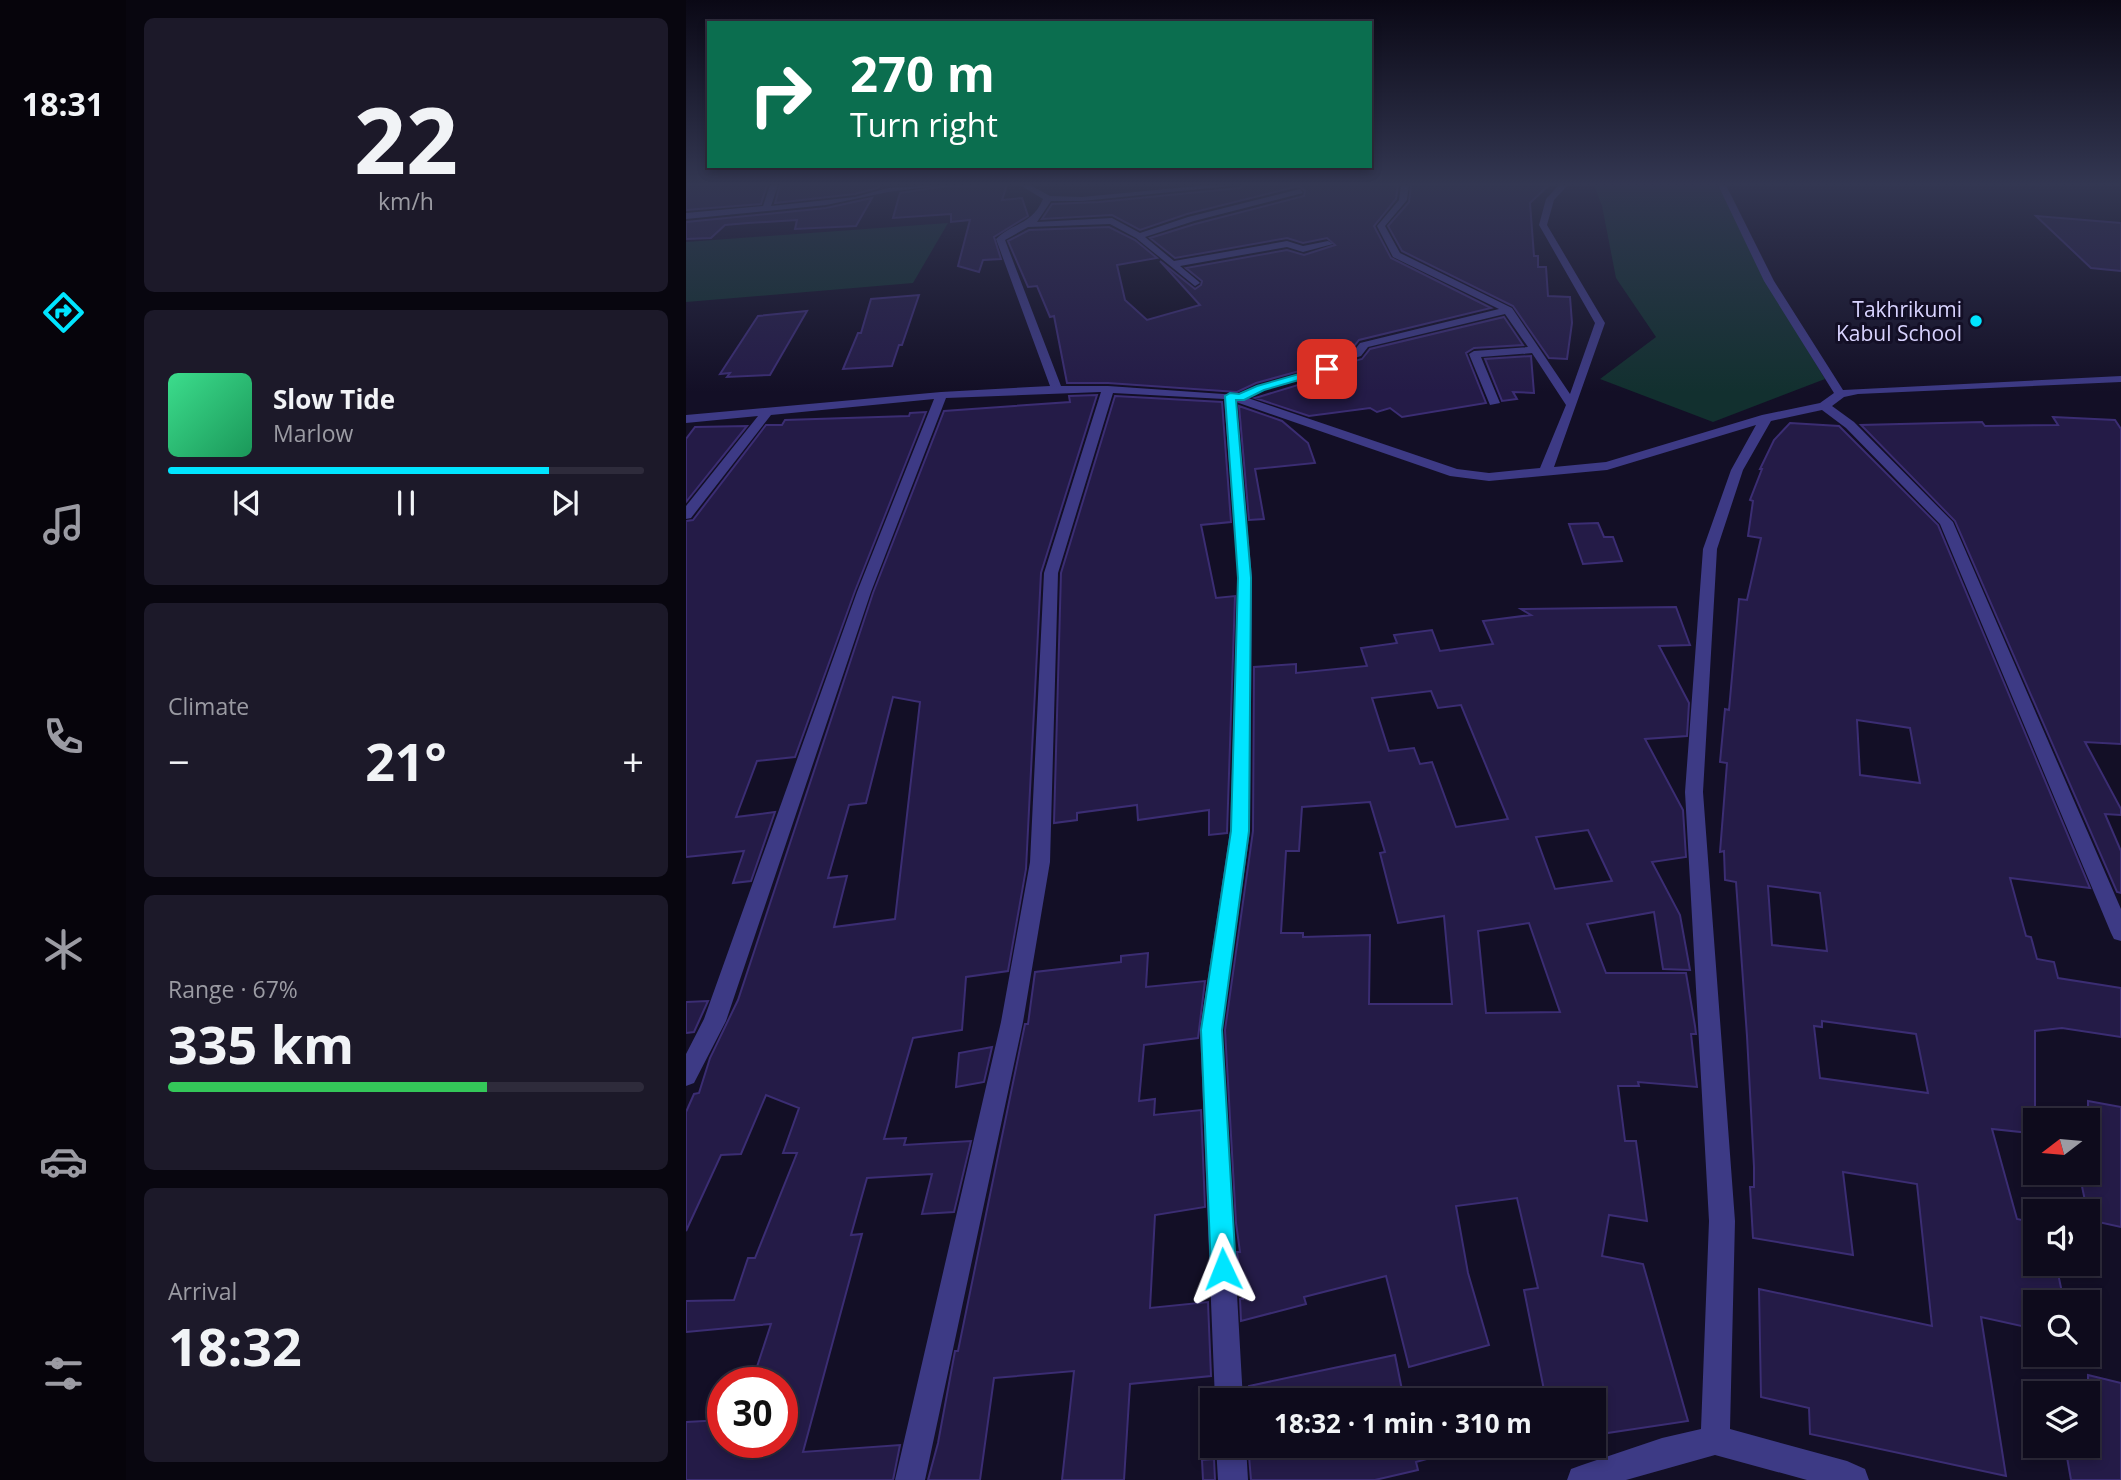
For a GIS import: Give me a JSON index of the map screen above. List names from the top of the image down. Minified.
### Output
{"places":["Takhrikumi Kabul School"],"north":"left","page":{"tabs":"18:31","tile":[["22","km/h"],"Climate",["Range · 67%","335 km"],["Arrival","18:32"]],"turn":["270 m","Turn right"],"song":["Slow Tide","Marlow"],"heat":["−","21°","+"],"limit":"30","trip":"18:32 · 1 min · 310 m"}}
